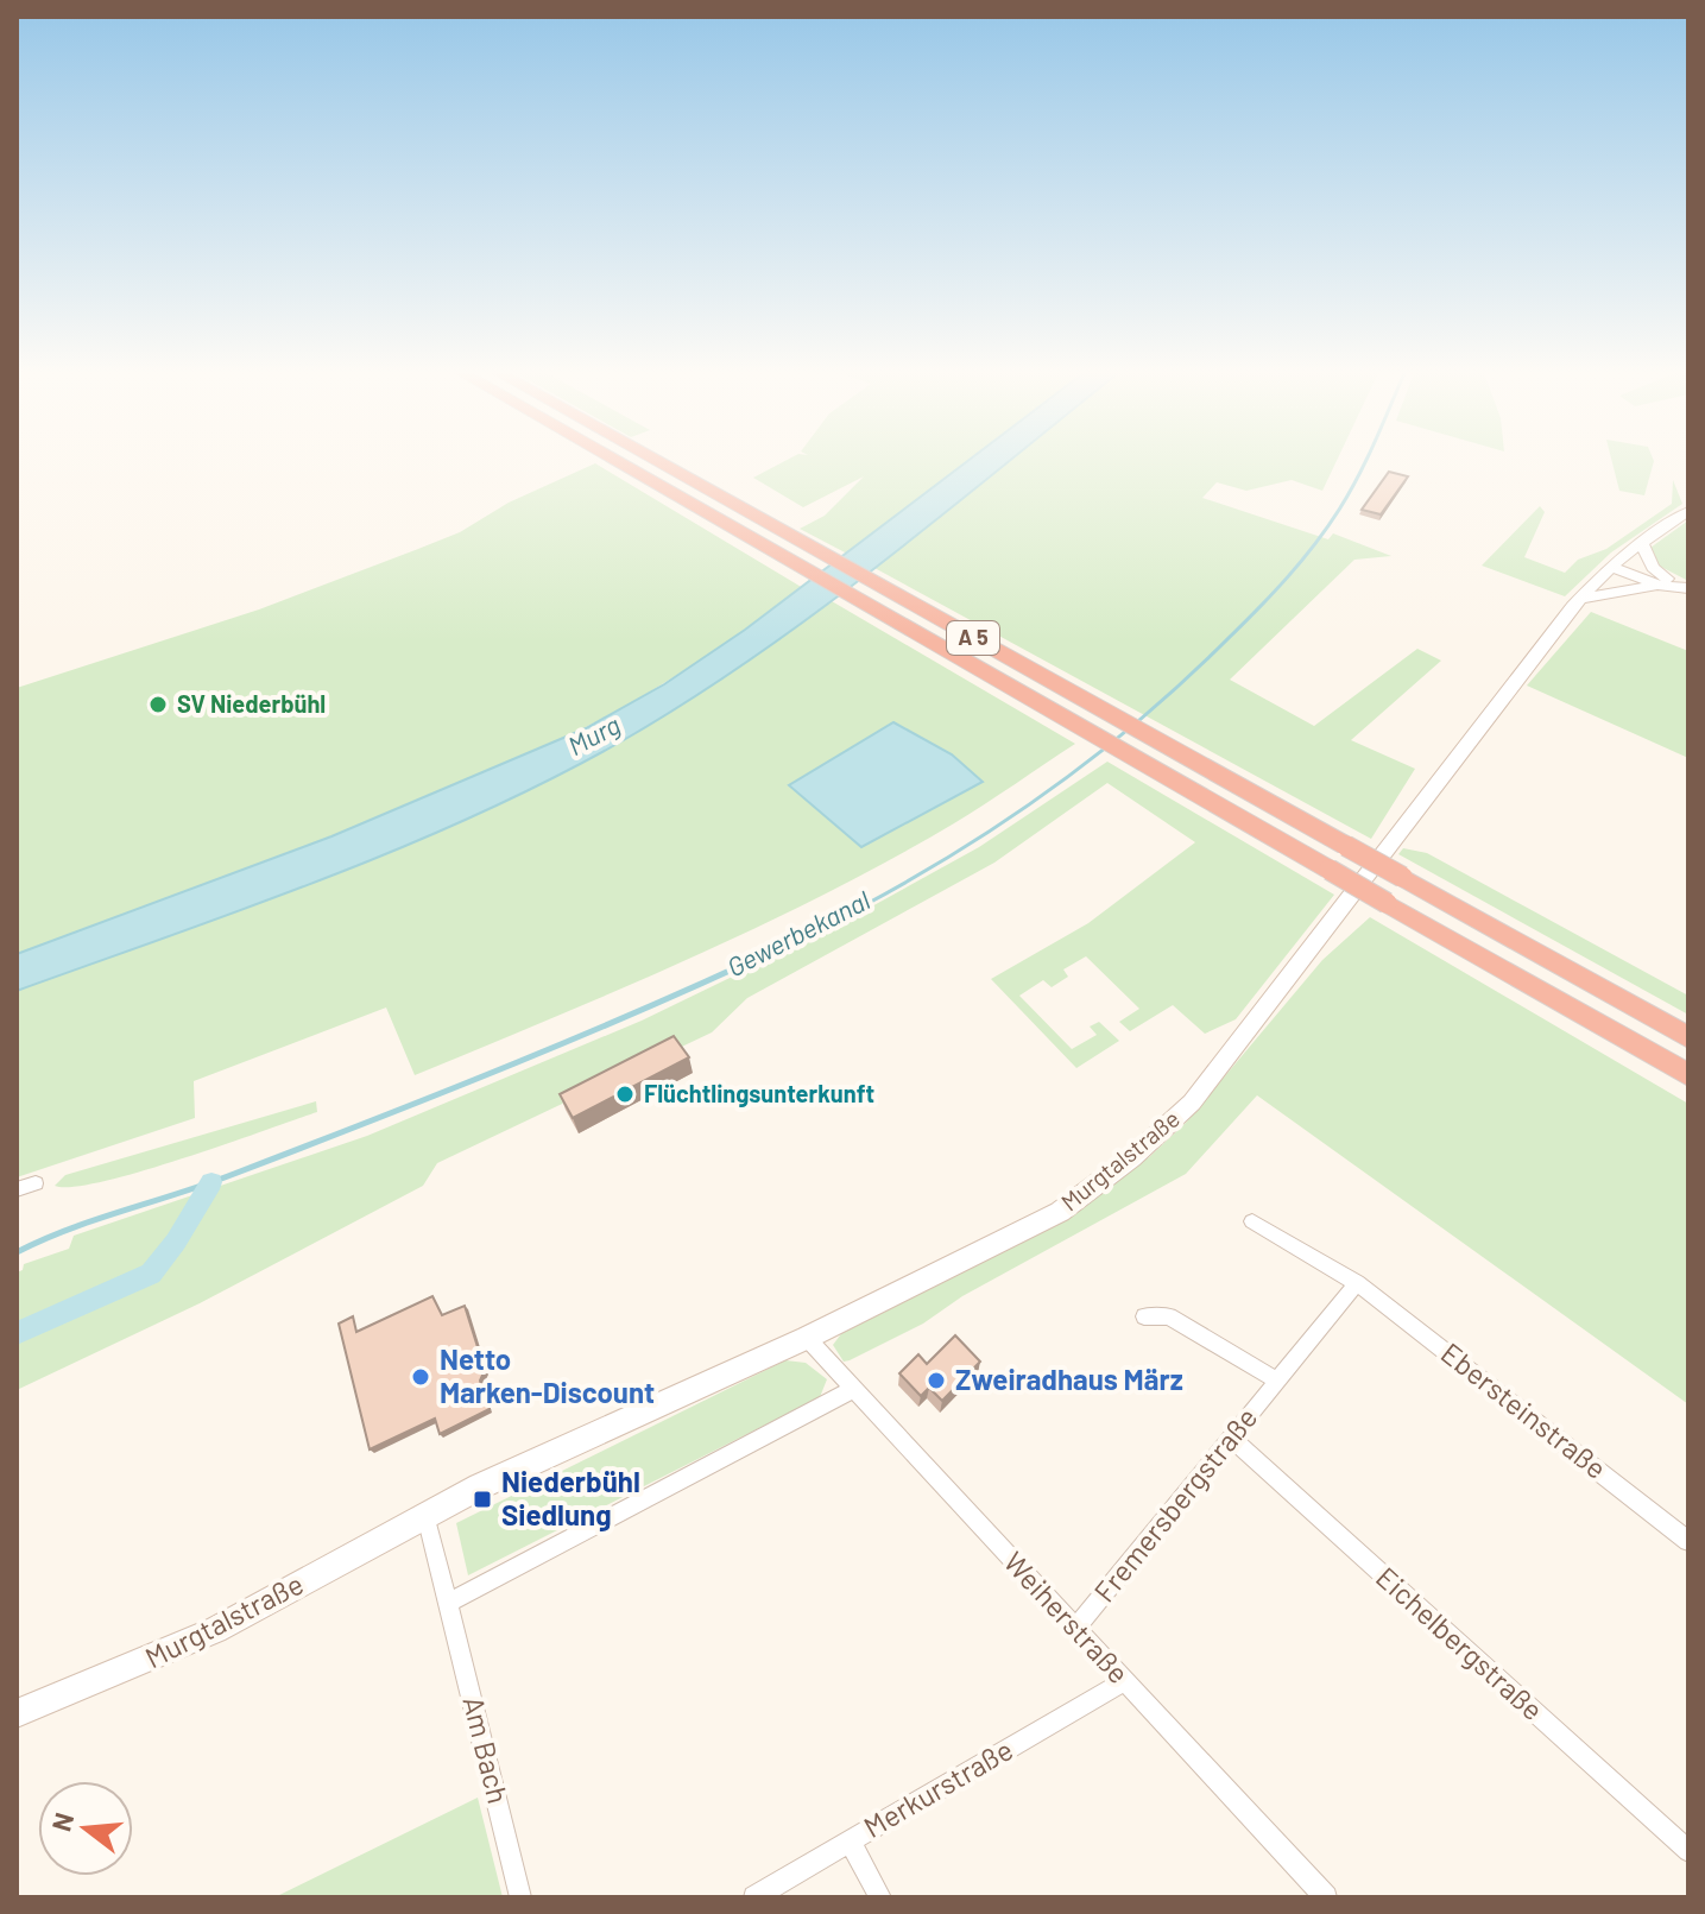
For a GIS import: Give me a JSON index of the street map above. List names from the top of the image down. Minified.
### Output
{"streets":{"highway":["A 5"],"main road":["Murgtalstraße"],"street":["Ebersteinstraße","Fremersbergstraße","Weiherstraße","Eichelbergstraße","Am Bach","Merkurstraße"]},"crossings":[["Murgtalstraße","Weiherstraße"],["Ebersteinstraße","Fremersbergstraße"],["Fremersbergstraße","Weiherstraße"],["Fremersbergstraße","Eichelbergstraße"],["Weiherstraße","Merkurstraße"]],"water":["Murg","Gewerbekanal"],"places":{"other":["SV Niederbühl","Flüchtlingsunterkunft","Netto Marken-Discount","Zweiradhaus März"],"transit":["Niederbühl Siedlung"]},"north":"left"}
